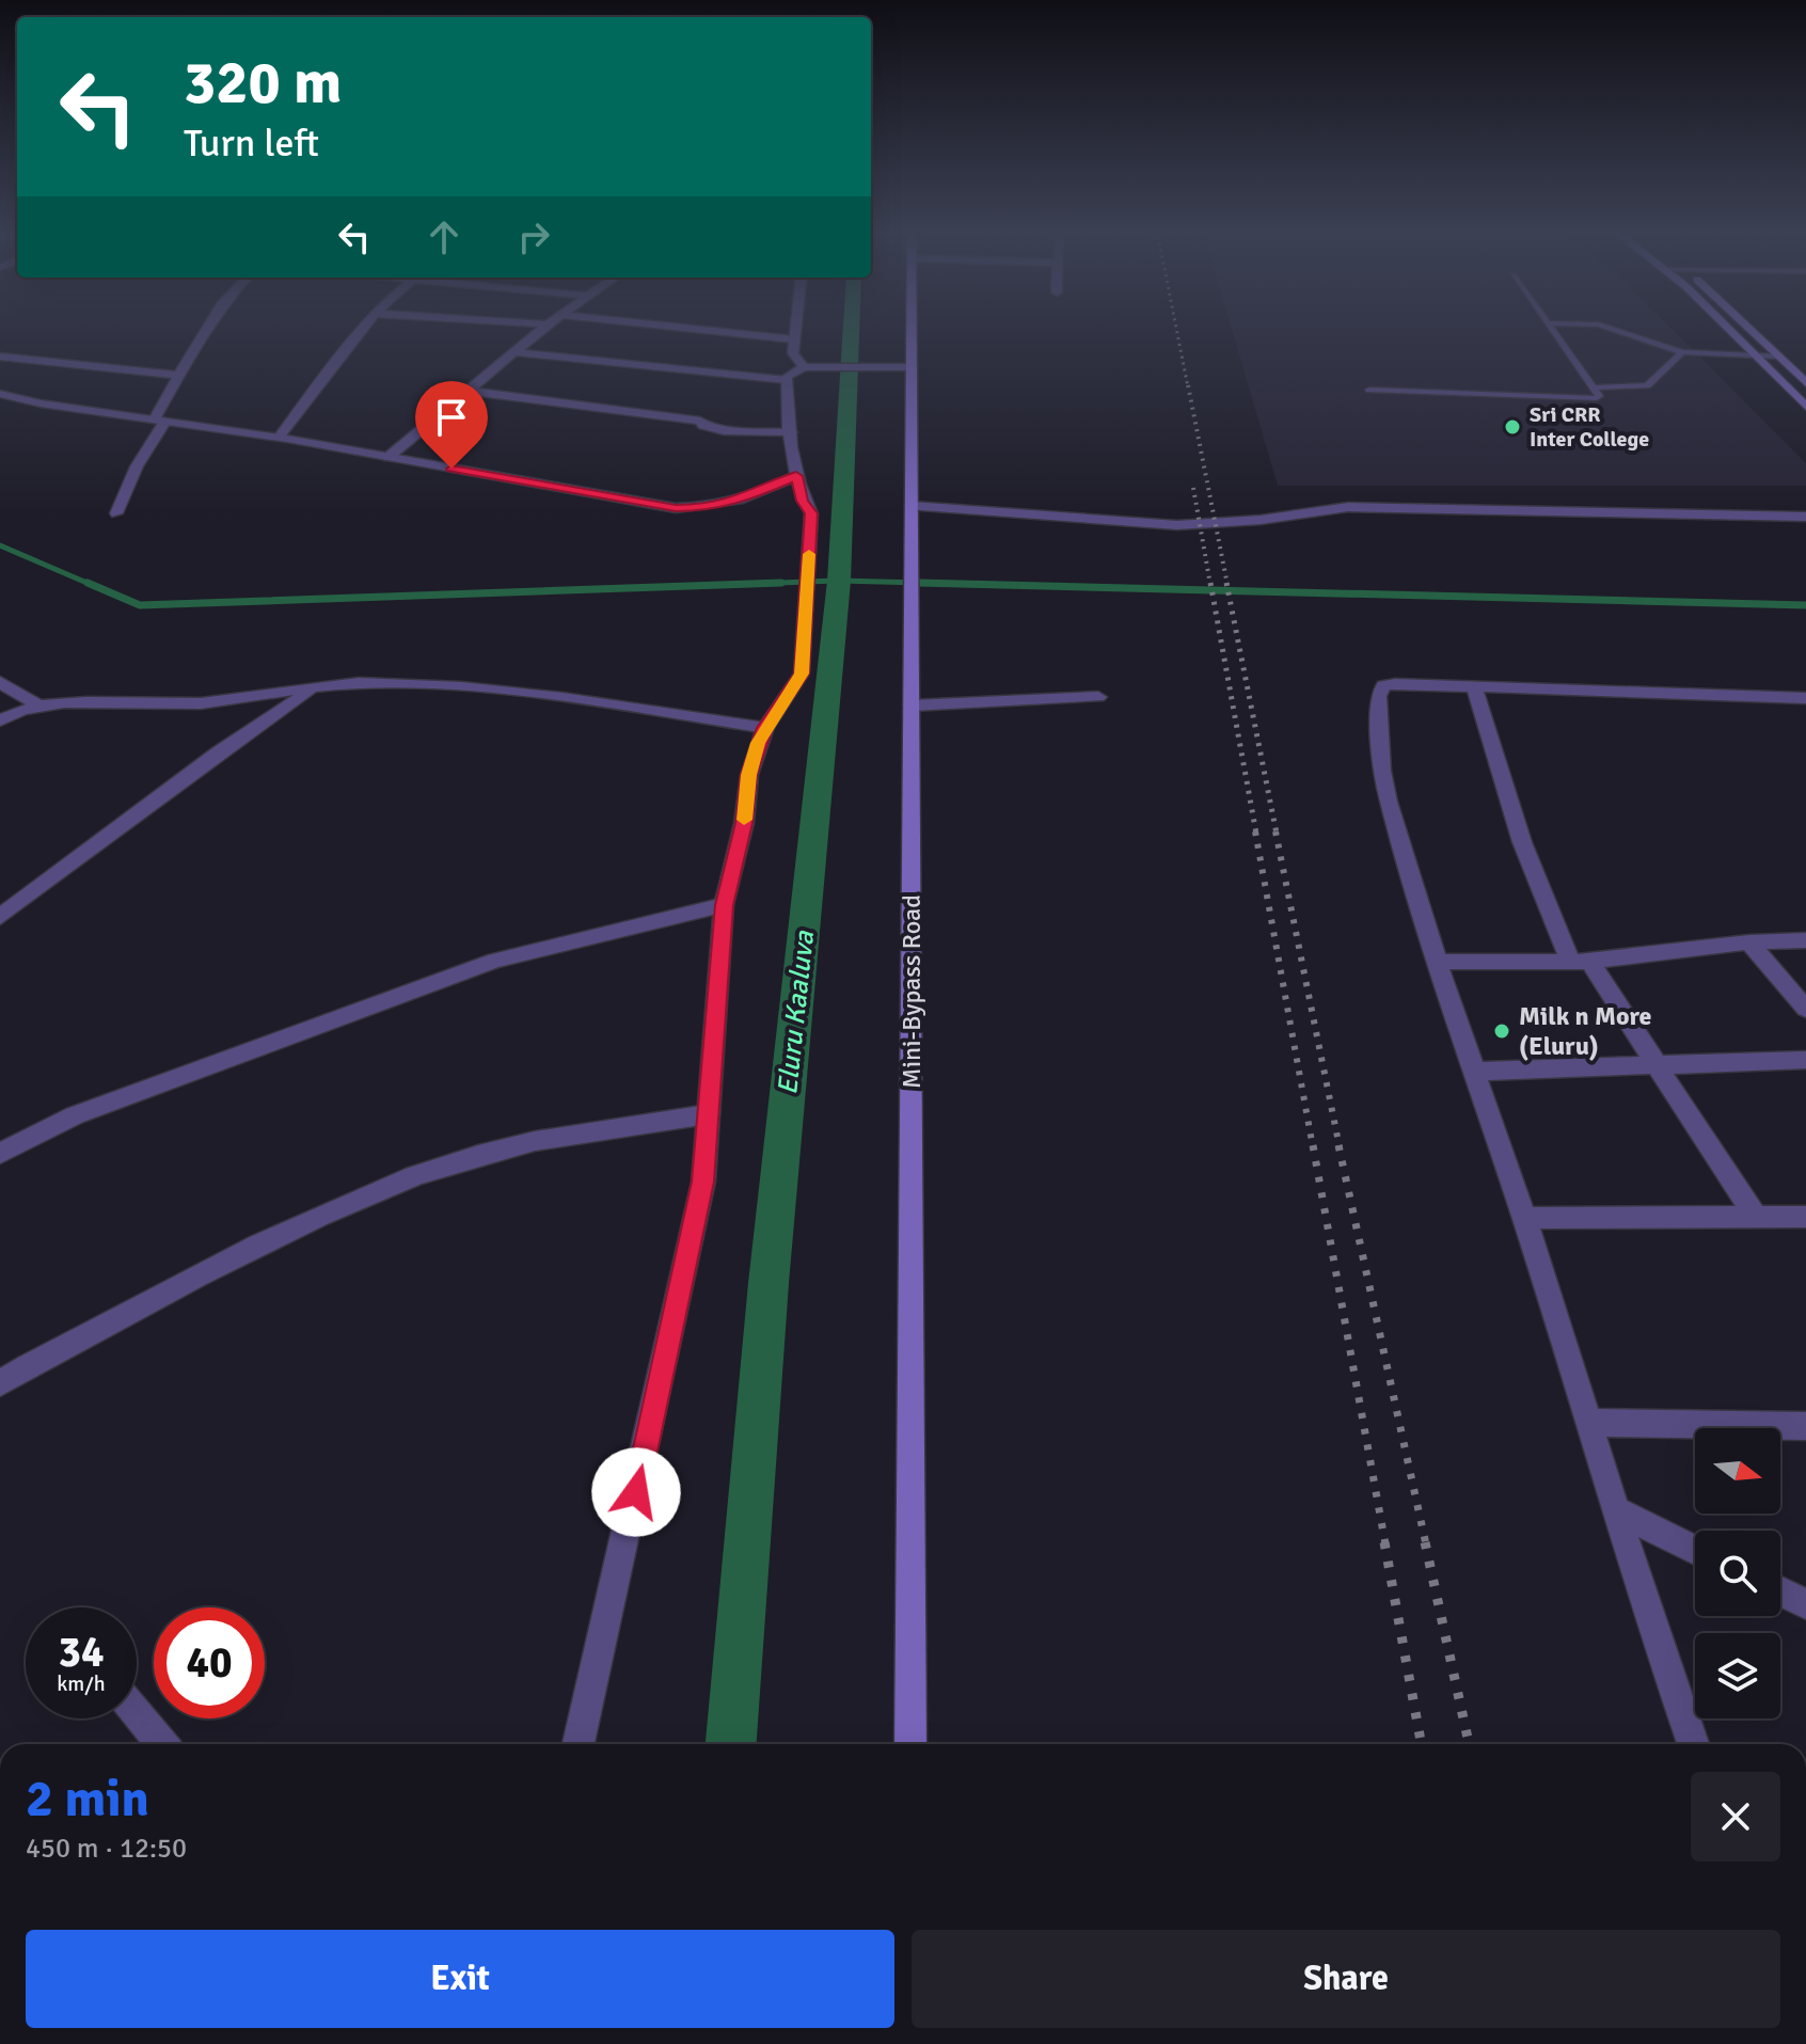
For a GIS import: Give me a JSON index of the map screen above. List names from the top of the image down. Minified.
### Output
{"streets":{"main road":["Mini-Bypass Road"]},"water":["Eluru Kaaluva"],"places":["Sri CRR Inter College","Milk n More (Eluru)"],"north":"right","page":{"turn":["320 m","Turn left"],"speed":"34 km/h","limit":"40","heading":["2 min","450 m · 12:50"],"buttons":["Exit","Share"]}}
